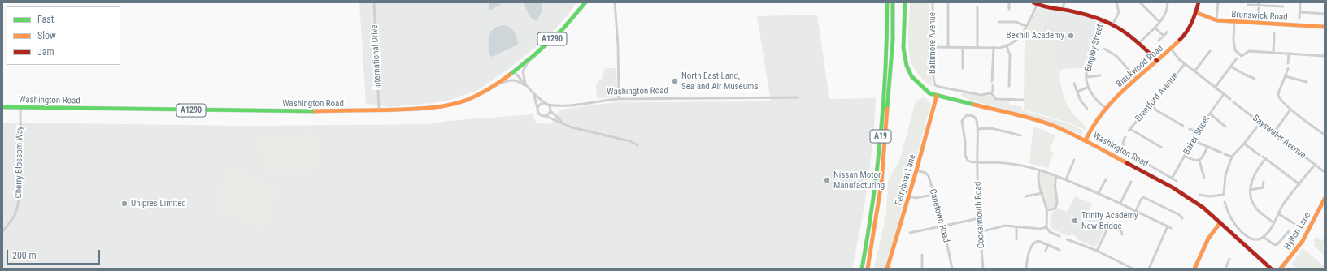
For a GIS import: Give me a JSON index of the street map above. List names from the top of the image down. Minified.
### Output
{"streets":{"main road":["Brunswick Road","A1290","Blackwood Road","Washington Road","A19","Ferryboat Lane","Hylton Lane"],"street":["Baltimore Avenue","Bingley Street","International Drive","Brentford Avenue","Baker Street","Bayswater Avenue","Cherry Blossom Way","Cockermouth Road","Capetown Road"]},"crossings":[["Brunswick Road","Blackwood Road"],["Bingley Street","Blackwood Road"],["International Drive","Washington Road"],["Blackwood Road","Washington Road"],["Washington Road","Cherry Blossom Way"],["Washington Road","Ferryboat Lane"],["Ferryboat Lane","Capetown Road"]],"places":["Bexhill Academy","North East Land, Sea and Air Museums","Nissan Motor Manufacturing","Unipres Limited","Trinity Academy New Bridge"],"legend":["Fast","Slow","Jam"],"scale_bar":"200 m"}
